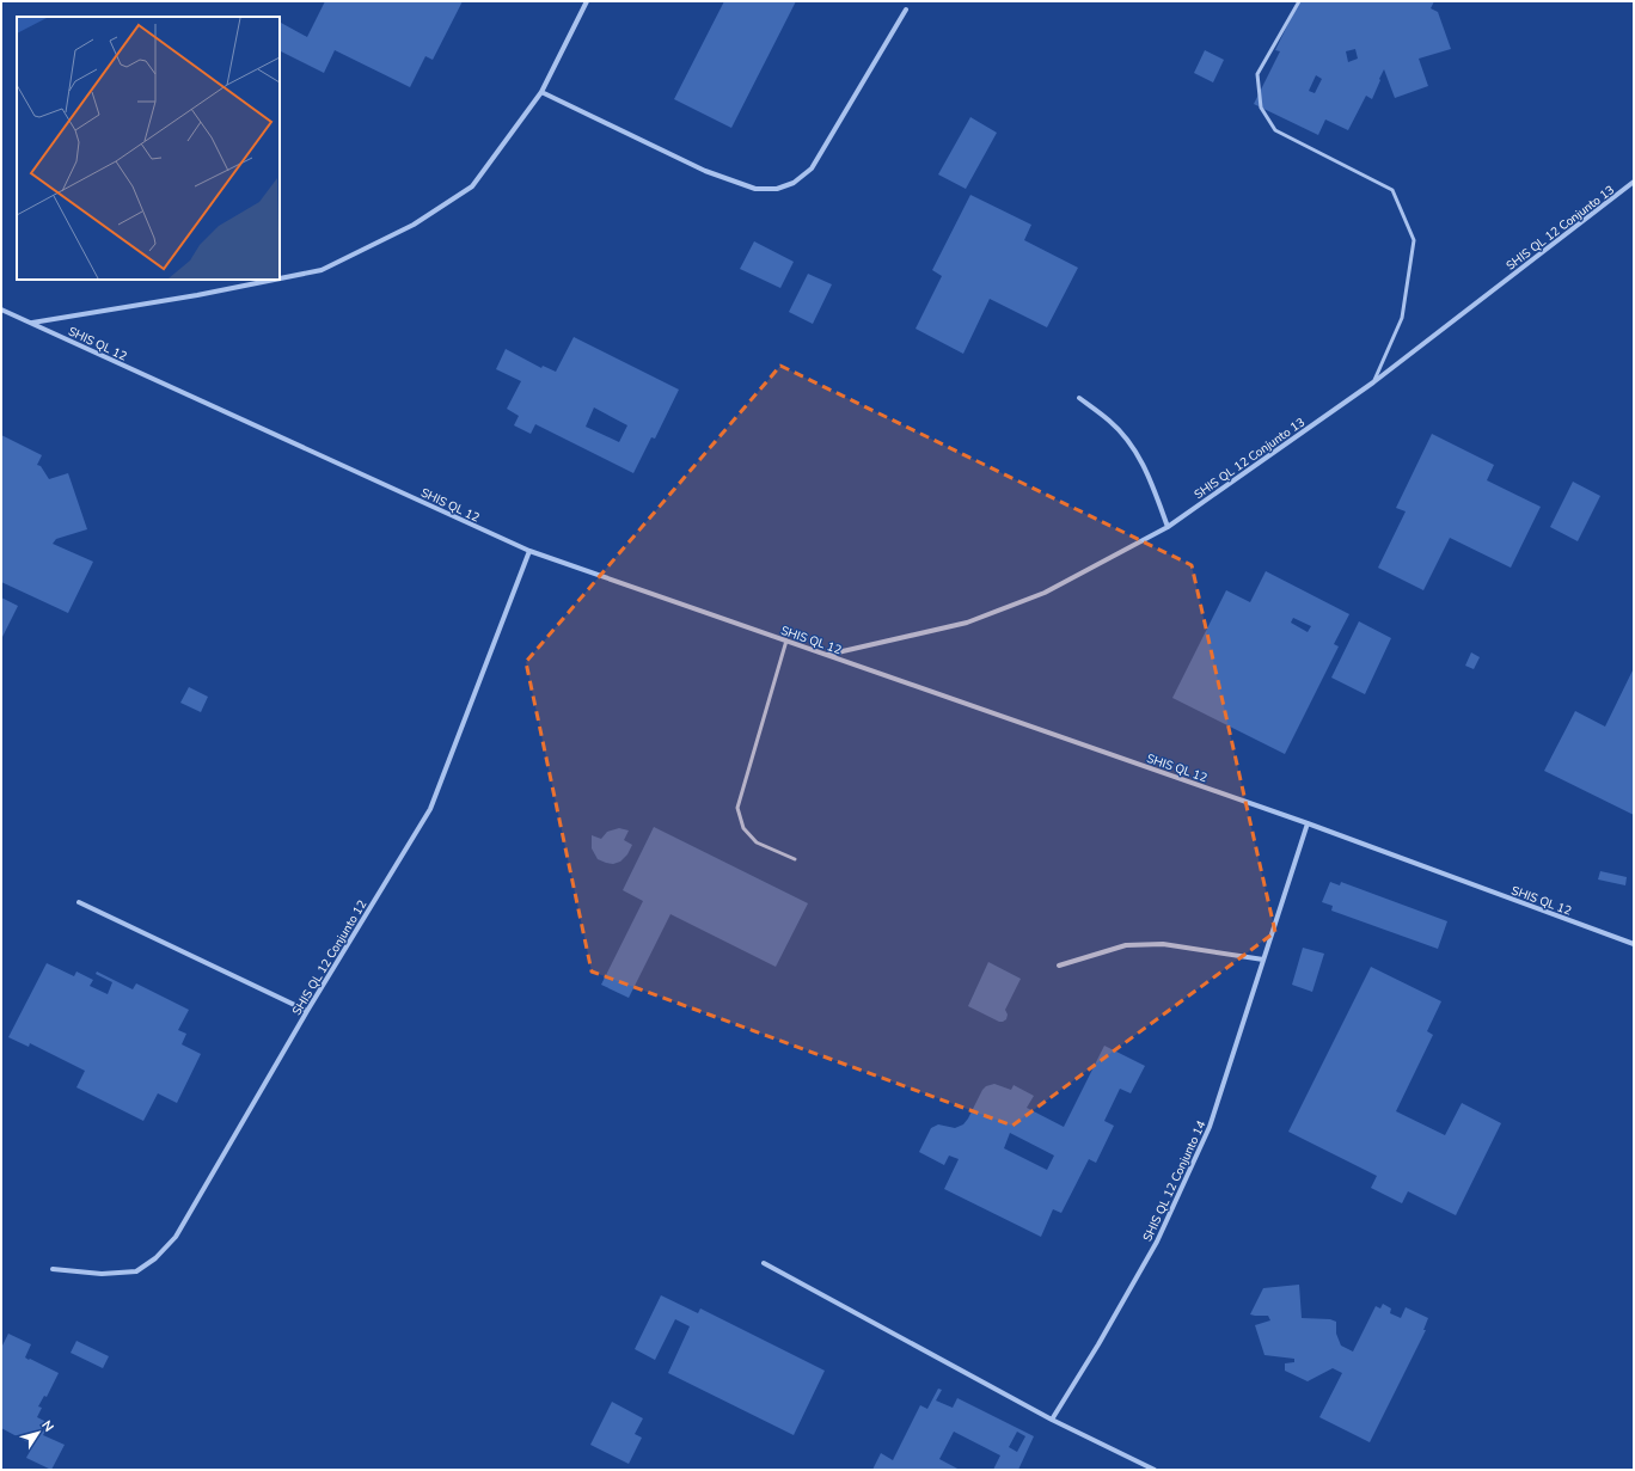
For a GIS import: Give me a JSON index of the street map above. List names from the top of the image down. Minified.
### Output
{"streets":{"street":["SHIS QL 12 Conjunto 13","SHIS QL 12","SHIS QL 12 Conjunto 12","SHIS QL 12 Conjunto 14"]},"crossings":[["SHIS QL 12 Conjunto 13","SHIS QL 12"],["SHIS QL 12","SHIS QL 12 Conjunto 12"],["SHIS QL 12","SHIS QL 12 Conjunto 14"]],"north":"top right"}
